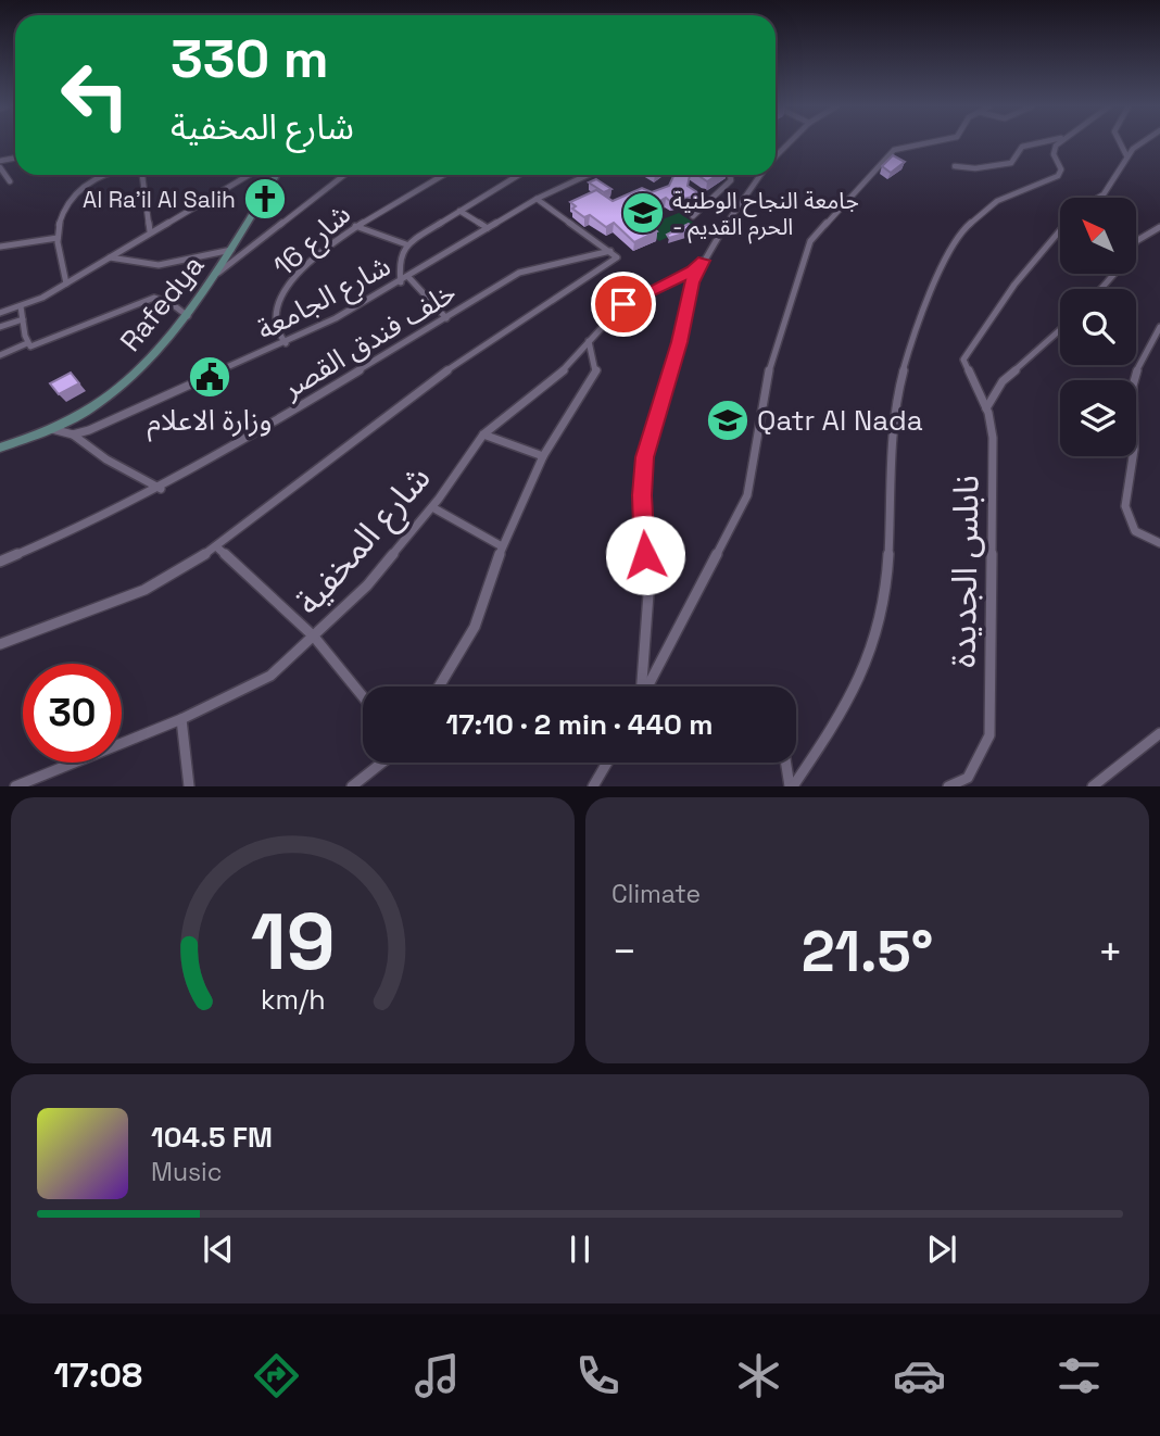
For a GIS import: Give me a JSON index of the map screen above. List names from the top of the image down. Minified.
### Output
{"streets":{"main road":["Rafedya"],"street":["شارع 16","شارع الجامعة","خلف فندق القصر","شارع المخفية","نابلس الجديدة"]},"crossings":[["شارع 16","شارع الجامعة"]],"places":{"church":["Al Ra'il Al Salih"],"school or university":["جامعة النجاح الوطنية - الحرم القديم","Qatr Al Nada"],"public building":["وزارة الاعلام"]},"north":"top left","page":{"turn":["330 m","شارع المخفية"],"limit":"30","trip":"17:10 · 2 min · 440 m","tile":"Climate","heat":["−","21.5°","+"],"song":["104.5 FM","Music"],"tabs":"17:08","gauge":["19","km/h"]}}
